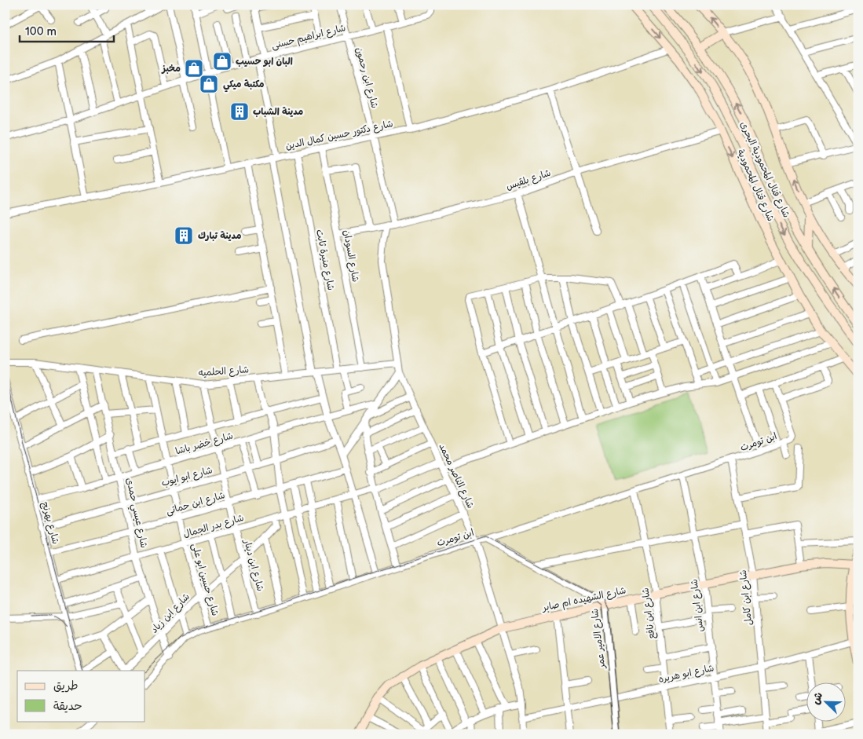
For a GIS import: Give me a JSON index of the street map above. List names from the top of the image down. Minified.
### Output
{"streets":{"street":["شارع ابراهيم حسنى","شارع ابن رحمون","شارع دكتور حسين كمال الدين","شارع قنال المحمودية البحرى","شارع بلقيس","شارع قنال المحمودية","شارع السودان","شارع منيرة ثابت","شارع الحلميه","ابن تومرت","شارع خضر باشا","شارع الناصر محمد","شارع ابو ايوب","شارع ابن حماتى","شارع عيسي حمدى","شارع بهرنج","شارع بدر الجمال","شارع ابن دينار","شارع حسين ابو على","شارع ابن كامل","شارع الشهيده ام صابر","شارع ابن انس","شارع ابن زياد","شارع ابن نافع","شارع الامير عمر","شارع ابو هريره"]},"crossings":[["شارع ابراهيم حسنى","شارع ابن رحمون"],["شارع ابن رحمون","شارع دكتور حسين كمال الدين"],["شارع ابن رحمون","شارع بلقيس"],["شارع دكتور حسين كمال الدين","شارع قنال المحمودية"],["شارع دكتور حسين كمال الدين","شارع السودان"],["شارع دكتور حسين كمال الدين","شارع منيرة ثابت"],["شارع بلقيس","شارع قنال المحمودية"],["شارع بلقيس","شارع السودان"],["شارع بلقيس","شارع الناصر محمد"],["شارع قنال المحمودية","شارع بدر الجمال"],["شارع السودان","شارع الحلميه"],["شارع منيرة ثابت","شارع الحلميه"],["شارع الحلميه","شارع الناصر محمد"],["شارع الحلميه","شارع عيسي حمدى"],["شارع الحلميه","شارع ابن دينار"],["شارع الحلميه","شارع حسين ابو على"],["ابن تومرت","شارع الناصر محمد"],["ابن تومرت","شارع عيسي حمدى"],["ابن تومرت","شارع ابن دينار"],["ابن تومرت","شارع حسين ابو على"],["ابن تومرت","شارع ابن كامل"],["ابن تومرت","شارع ابن انس"],["ابن تومرت","شارع ابن نافع"],["ابن تومرت","شارع الامير عمر"],["شارع خضر باشا","شارع عيسي حمدى"],["شارع خضر باشا","شارع بهرنج"],["شارع خضر باشا","شارع ابن دينار"],["شارع خضر باشا","شارع حسين ابو على"],["شارع الناصر محمد","شارع بدر الجمال"],["شارع الناصر محمد","شارع الشهيده ام صابر"],["شارع الناصر محمد","شارع ابو هريره"],["شارع ابو ايوب","شارع عيسي حمدى"],["شارع ابو ايوب","شارع بهرنج"],["شارع ابو ايوب","شارع ابن دينار"],["شارع ابو ايوب","شارع حسين ابو على"],["شارع ابن حماتى","شارع عيسي حمدى"],["شارع ابن حماتى","شارع بهرنج"],["شارع ابن حماتى","شارع ابن دينار"],["شارع ابن حماتى","شارع حسين ابو على"],["شارع عيسي حمدى","شارع بدر الجمال"],["شارع عيسي حمدى","شارع ابن زياد"],["شارع بهرنج","شارع بدر الجمال"],["شارع بدر الجمال","شارع ابن دينار"],["شارع بدر الجمال","شارع حسين ابو على"],["شارع بدر الجمال","شارع ابن زياد"],["شارع ابن دينار","شارع ابن زياد"],["شارع حسين ابو على","شارع ابن زياد"],["شارع ابن كامل","شارع الشهيده ام صابر"],["شارع ابن كامل","شارع ابو هريره"],["شارع الشهيده ام صابر","شارع ابن انس"],["شارع الشهيده ام صابر","شارع ابن نافع"],["شارع الشهيده ام صابر","شارع الامير عمر"],["شارع ابن انس","شارع ابو هريره"],["شارع ابن نافع","شارع ابو هريره"],["شارع الامير عمر","شارع ابو هريره"]],"places":{"shop":["البان ابو حسيب","مخبز","مكتبة ميكي"],"building":["مدينة الشباب","مدينة تبارك"]},"legend":["طريق","حديقة"],"scale_bar":"100 m","north":"top left"}
